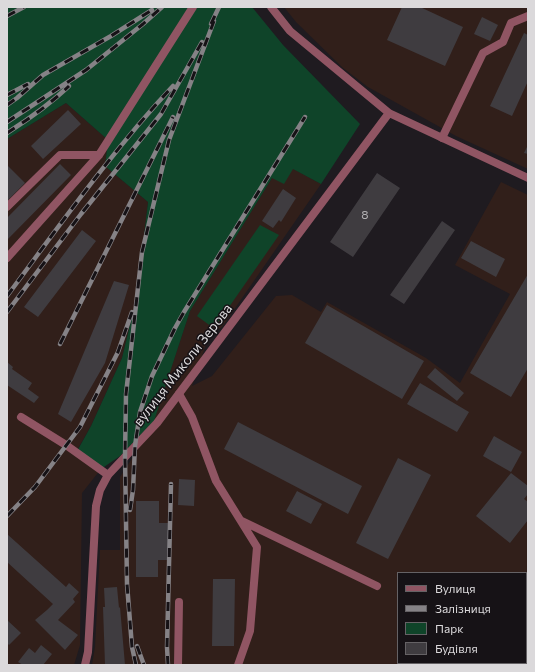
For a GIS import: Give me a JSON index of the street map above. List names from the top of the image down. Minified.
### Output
{"streets":{"street":["вулиця Миколи Зерова"]},"house_numbers":["8"],"legend":["Вулиця","Залізниця","Парк","Будівля"]}
